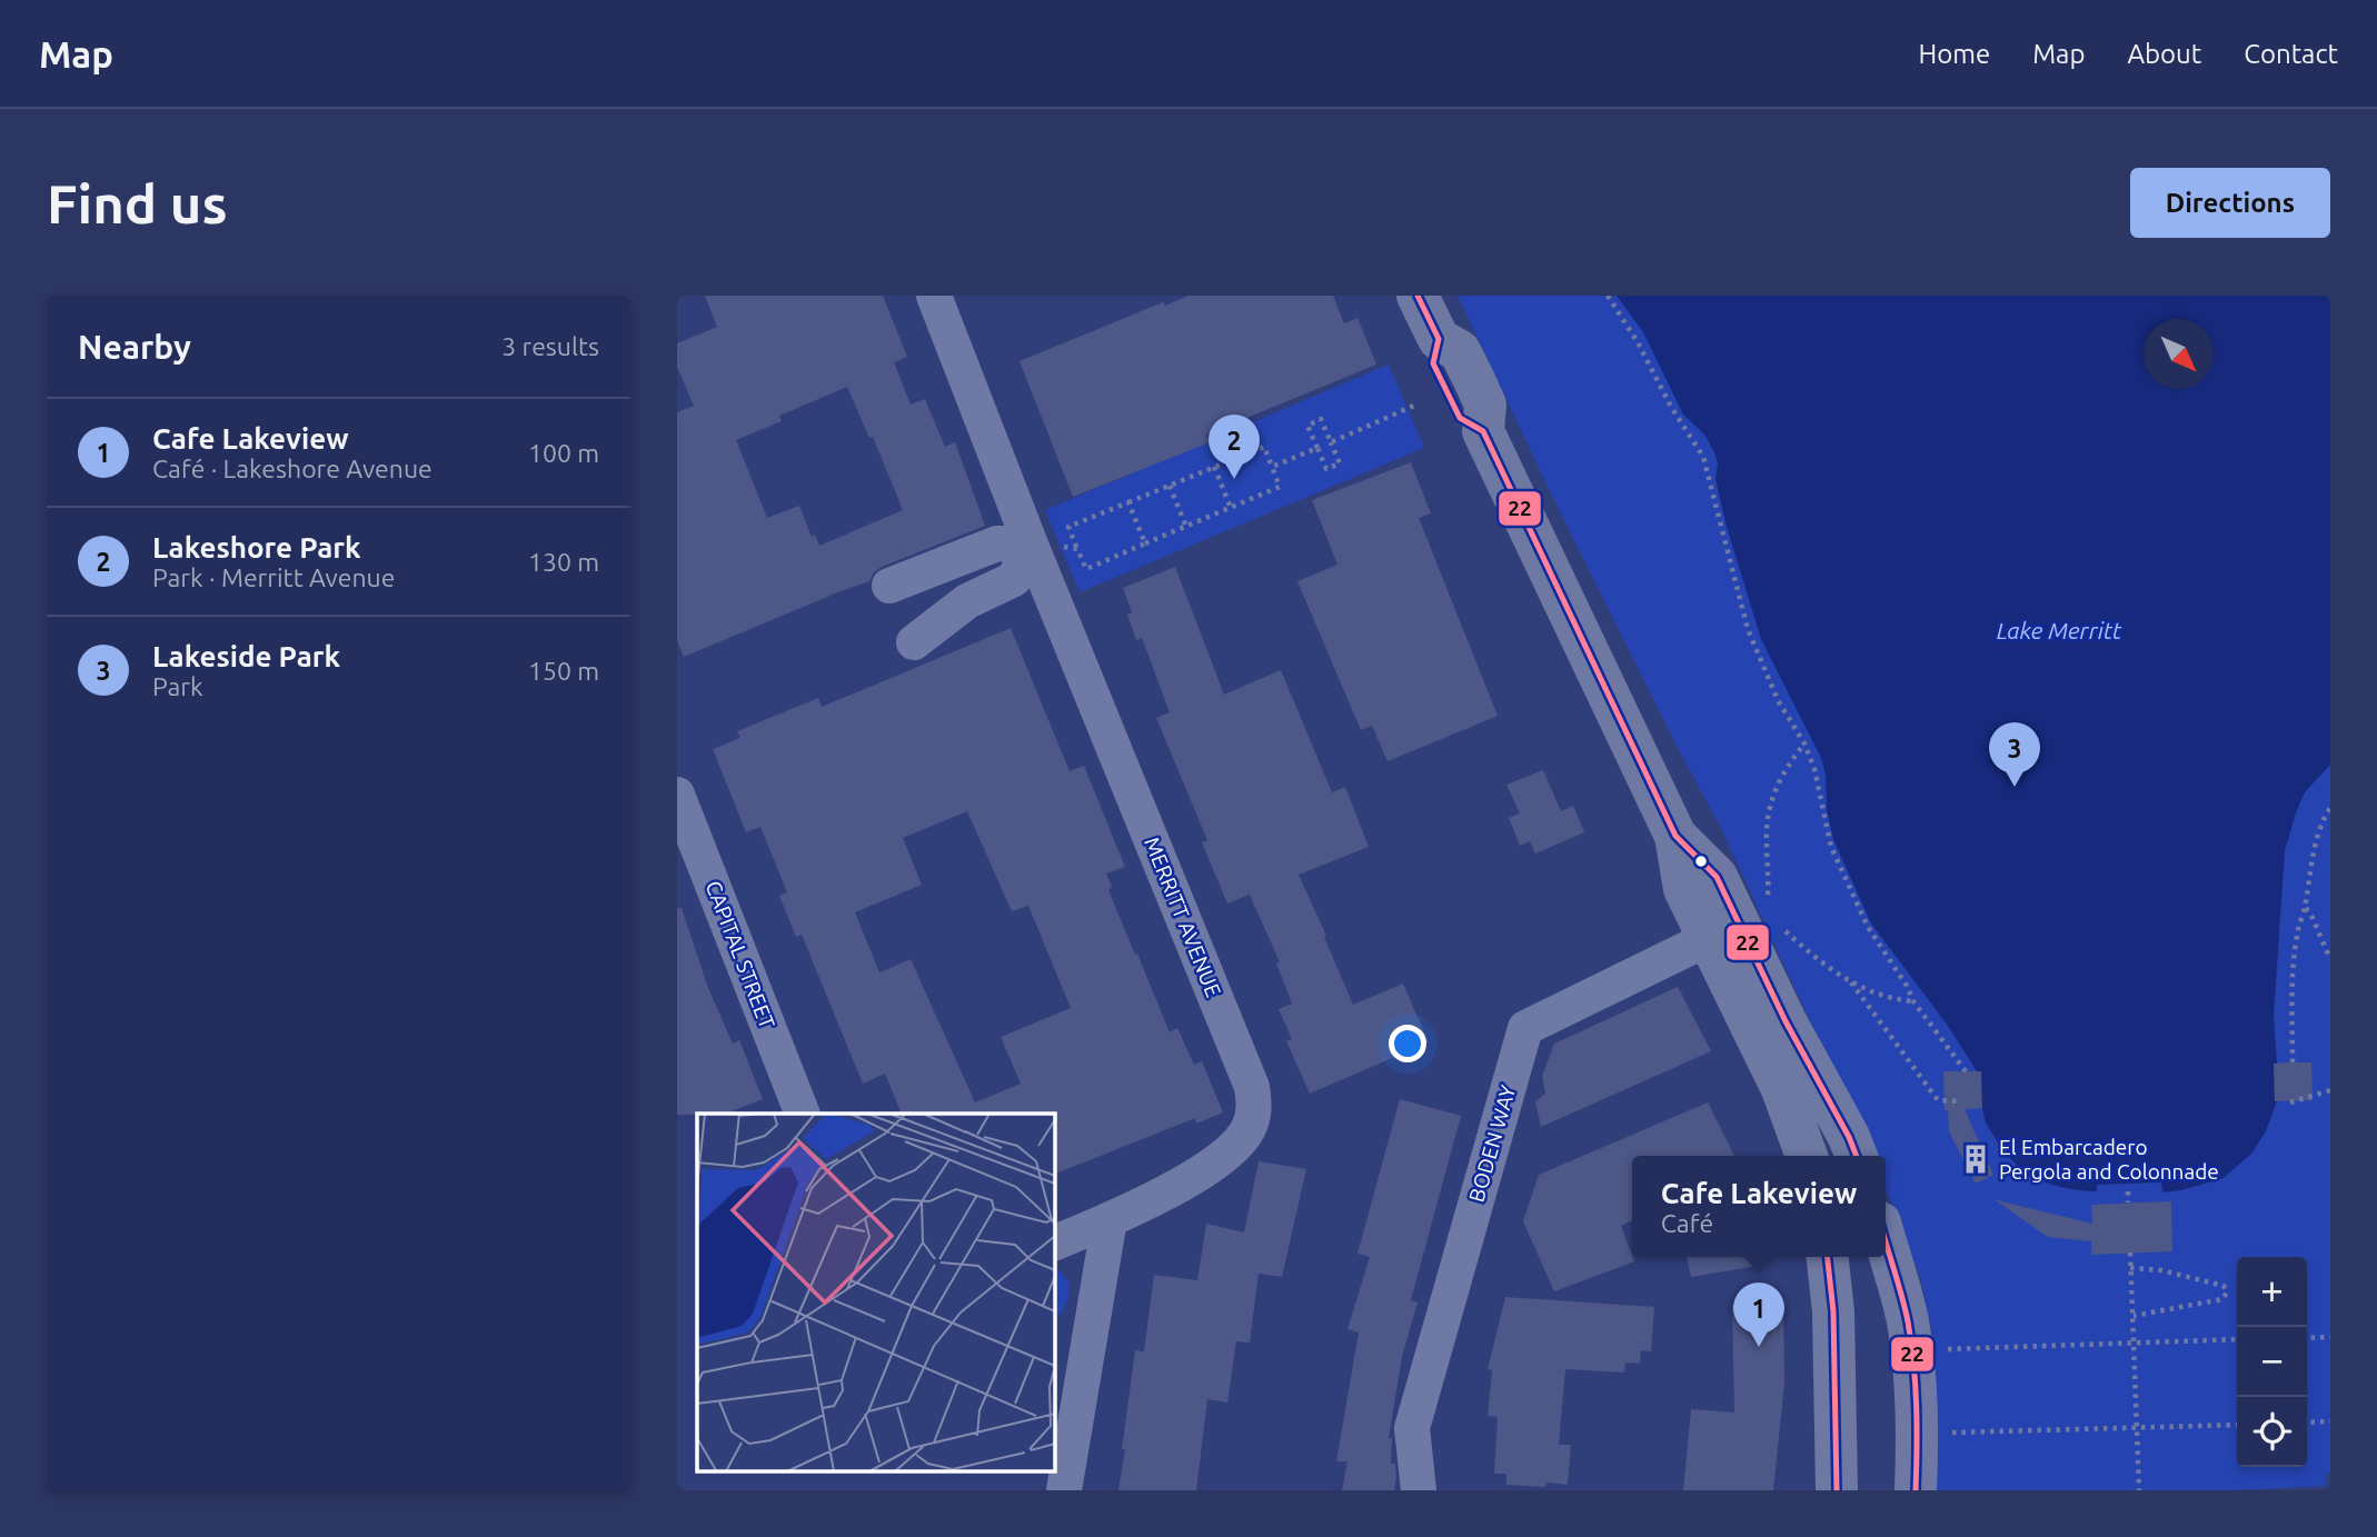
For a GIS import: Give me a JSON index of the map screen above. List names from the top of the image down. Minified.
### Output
{"streets":{"street":["MERRITT AVENUE","CAPITAL STREET","BODEN WAY"]},"water":["Lake Merritt"],"places":{"building":["El Embarcadero Pergola and Colonnade"]},"lines":["transit line 22"],"north":"bottom right","page":{"header":"Map","nav":["Home","Map","About","Contact"],"buttons":"Directions","title":"Find us","heading":["Nearby","3 results"],"list":[{"mark":"1","name":"Cafe Lakeview","note":"Café · Lakeshore Avenue","value":"100 m"},{"mark":"2","name":"Lakeshore Park","note":"Park · Merritt Avenue","value":"130 m"},{"mark":"3","name":"Lakeside Park","note":"Park","value":"150 m"}],"pins":["2","3","1"],"popup":["Cafe Lakeview","Café"],"map_buttons":["+","−"]}}
